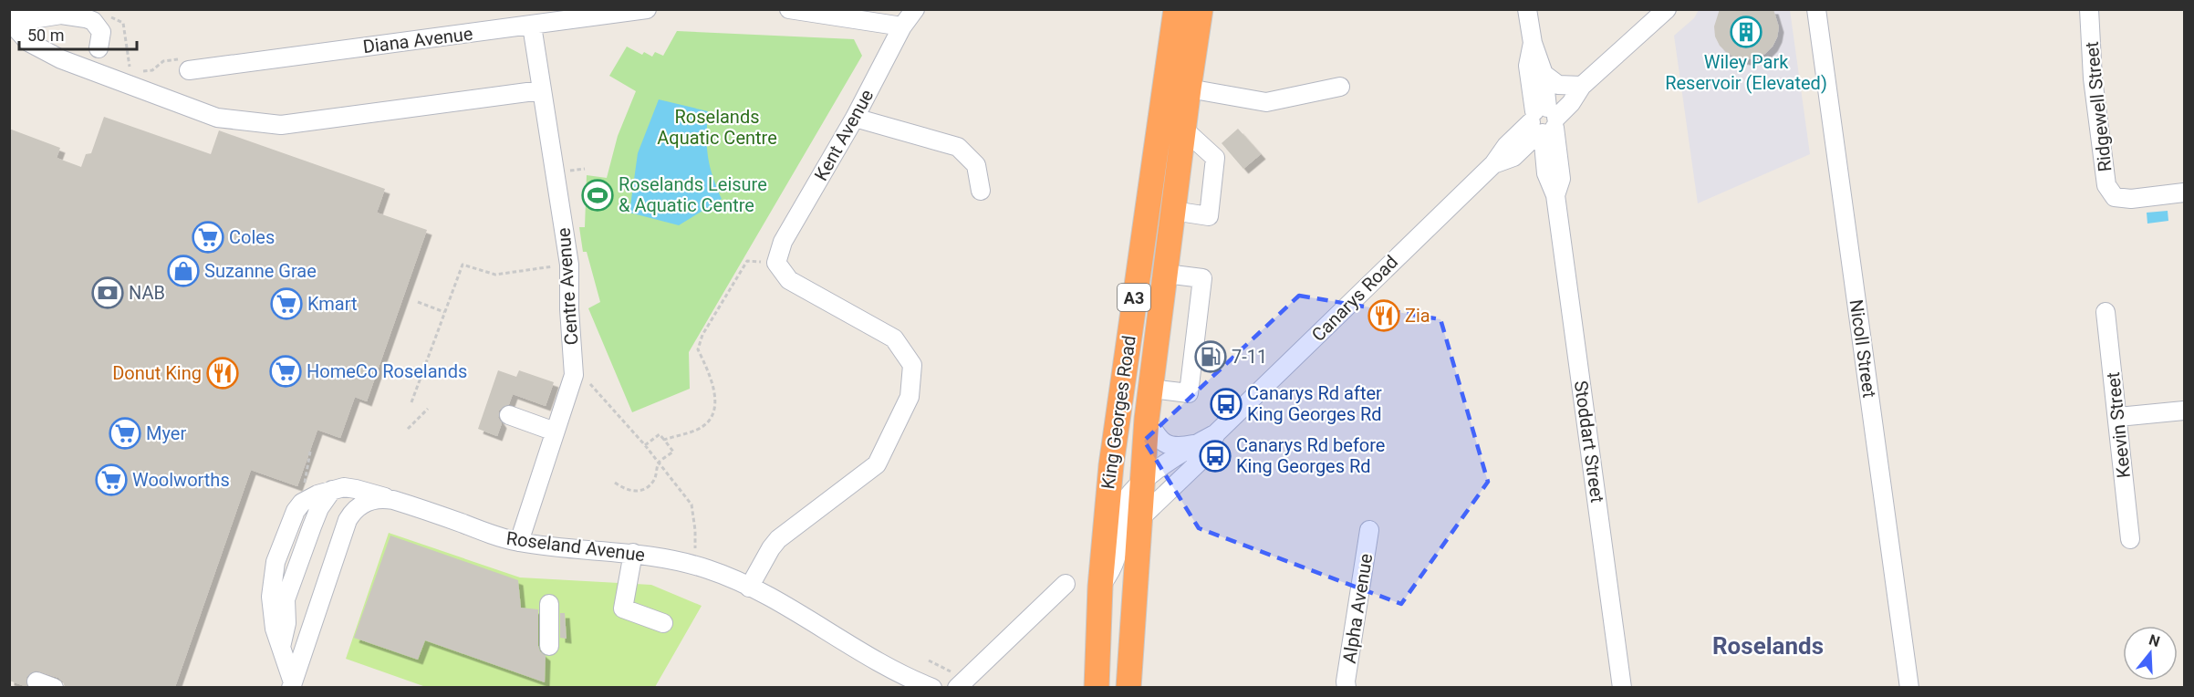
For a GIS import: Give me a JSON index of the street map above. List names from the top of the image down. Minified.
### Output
{"streets":{"highway":["A3","King Georges Road"],"street":["Diana Avenue","Ridgewell Street","Kent Avenue","Centre Avenue","Canarys Road","Nicoll Street","Keevin Street","Stoddart Street","Roseland Avenue","Alpha Avenue"]},"crossings":[["Diana Avenue","Centre Avenue"],["Centre Avenue","Roseland Avenue"],["Canarys Road","King Georges Road"],["Canarys Road","Stoddart Street"]],"districts":["Roselands"],"parks":["Roselands Aquatic Centre"],"places":{"building":["Wiley Park Reservoir (Elevated)"],"sports":["Roselands Leisure & Aquatic Centre"],"supermarket":["Coles","Kmart","HomeCo Roselands","Myer","Woolworths"],"shop":["Suzanne Grae"],"bank":["NAB"],"restaurant":["Zia","Donut King"],"fuel station":["7-11"],"bus stop":["Canarys Rd after King Georges Rd","Canarys Rd before King Georges Rd"]},"scale_bar":"50 m","north":"top"}
